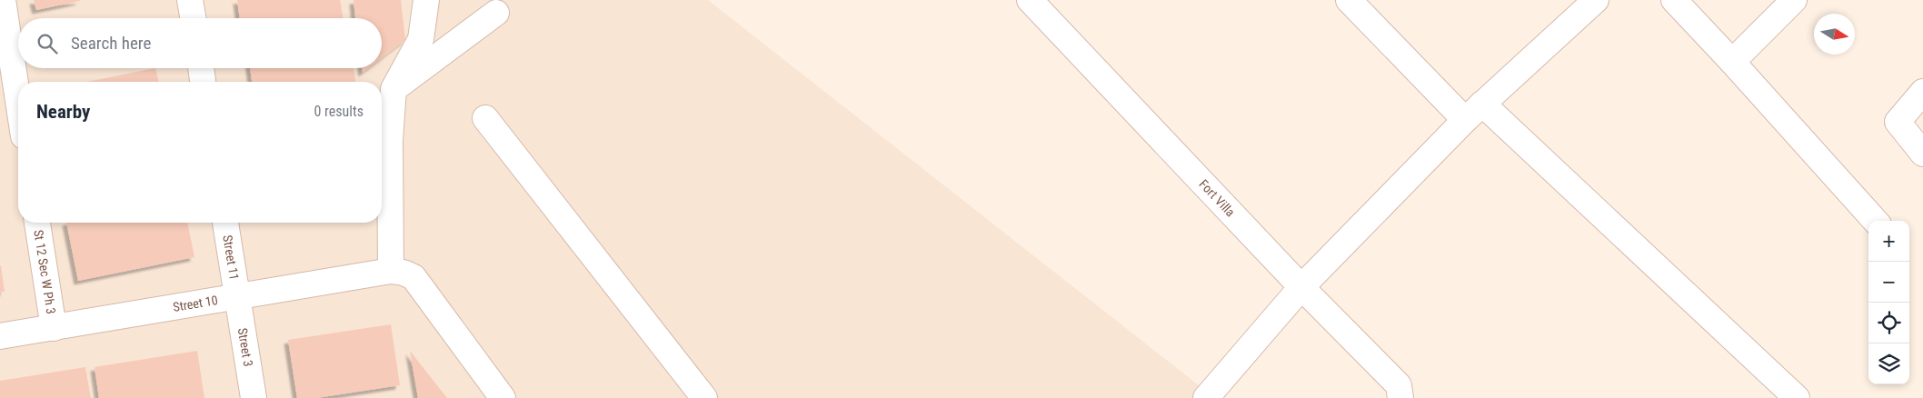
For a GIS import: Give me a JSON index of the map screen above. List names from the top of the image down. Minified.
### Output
{"streets":{"street":["Fort Villa","Street 11","St 12 Sec W Ph 3","Street 10","Street 3"]},"crossings":[["Street 11","Street 10"],["Street 11","Street 3"],["St 12 Sec W Ph 3","Street 10"],["Street 10","Street 3"]],"north":"right","page":{"search":"Search here","heading":["Nearby","0 results"],"map_buttons":["+","−"]}}
